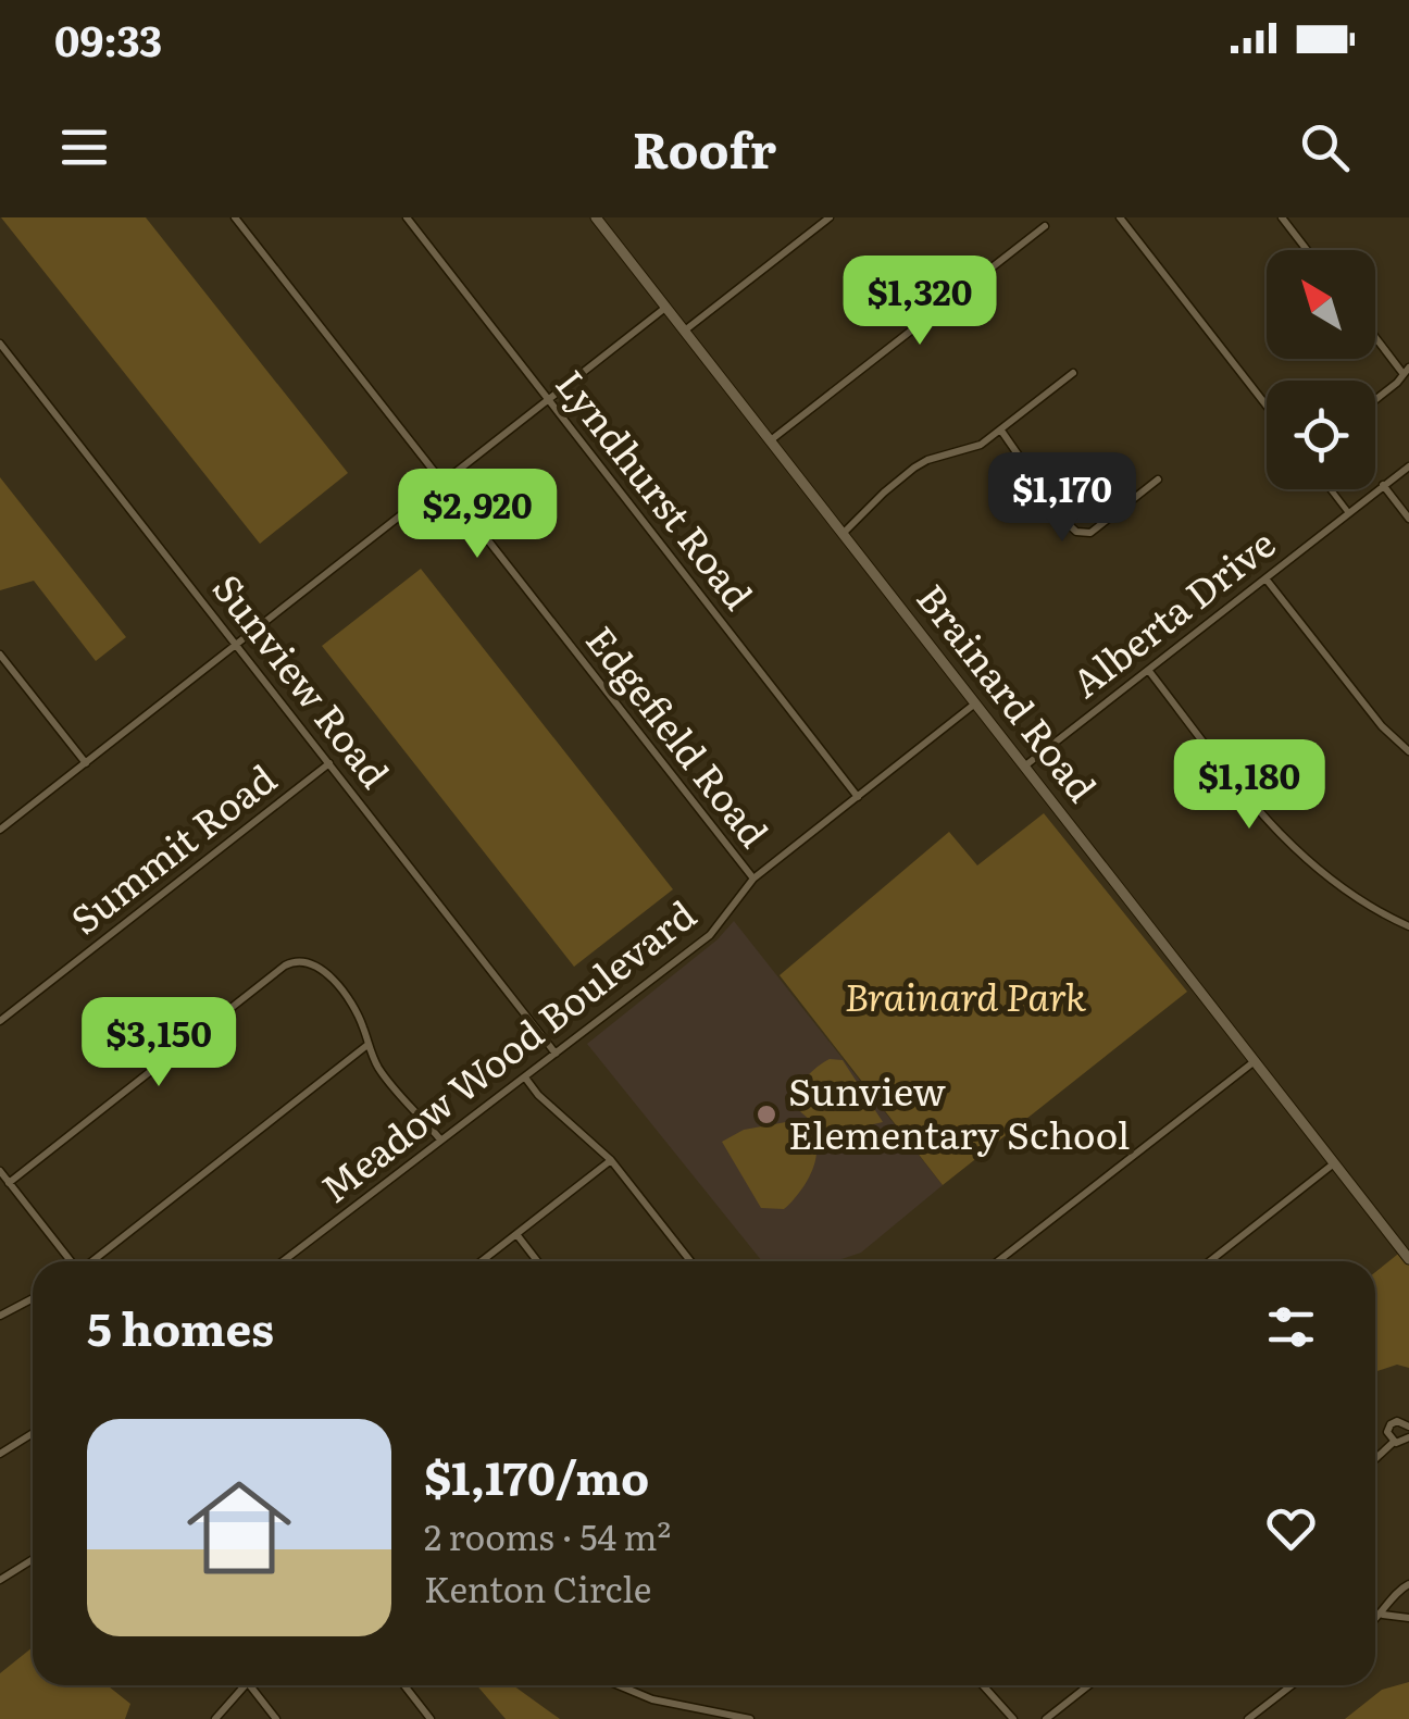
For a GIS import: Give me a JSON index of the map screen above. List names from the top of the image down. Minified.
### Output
{"streets":{"main road":["Brainard Road"],"street":["Lyndhurst Road","Alberta Drive","Sunview Road","Edgefield Road","Summit Road","Meadow Wood Boulevard"]},"crossings":[["Lyndhurst Road","Meadow Wood Boulevard"],["Alberta Drive","Brainard Road"],["Sunview Road","Summit Road"],["Sunview Road","Meadow Wood Boulevard"],["Brainard Road","Meadow Wood Boulevard"],["Edgefield Road","Meadow Wood Boulevard"]],"parks":["Brainard Park"],"places":["Sunview Elementary School"],"north":"top left","page":{"status":"09:33","header":"Roofr","price":["$1,320","$1,170","$2,920","$1,180","$3,150"],"heading":"5 homes","list":[{"name":"$1,170/mo","note":"2 rooms · 54 m² · Kenton Circle"}]}}
